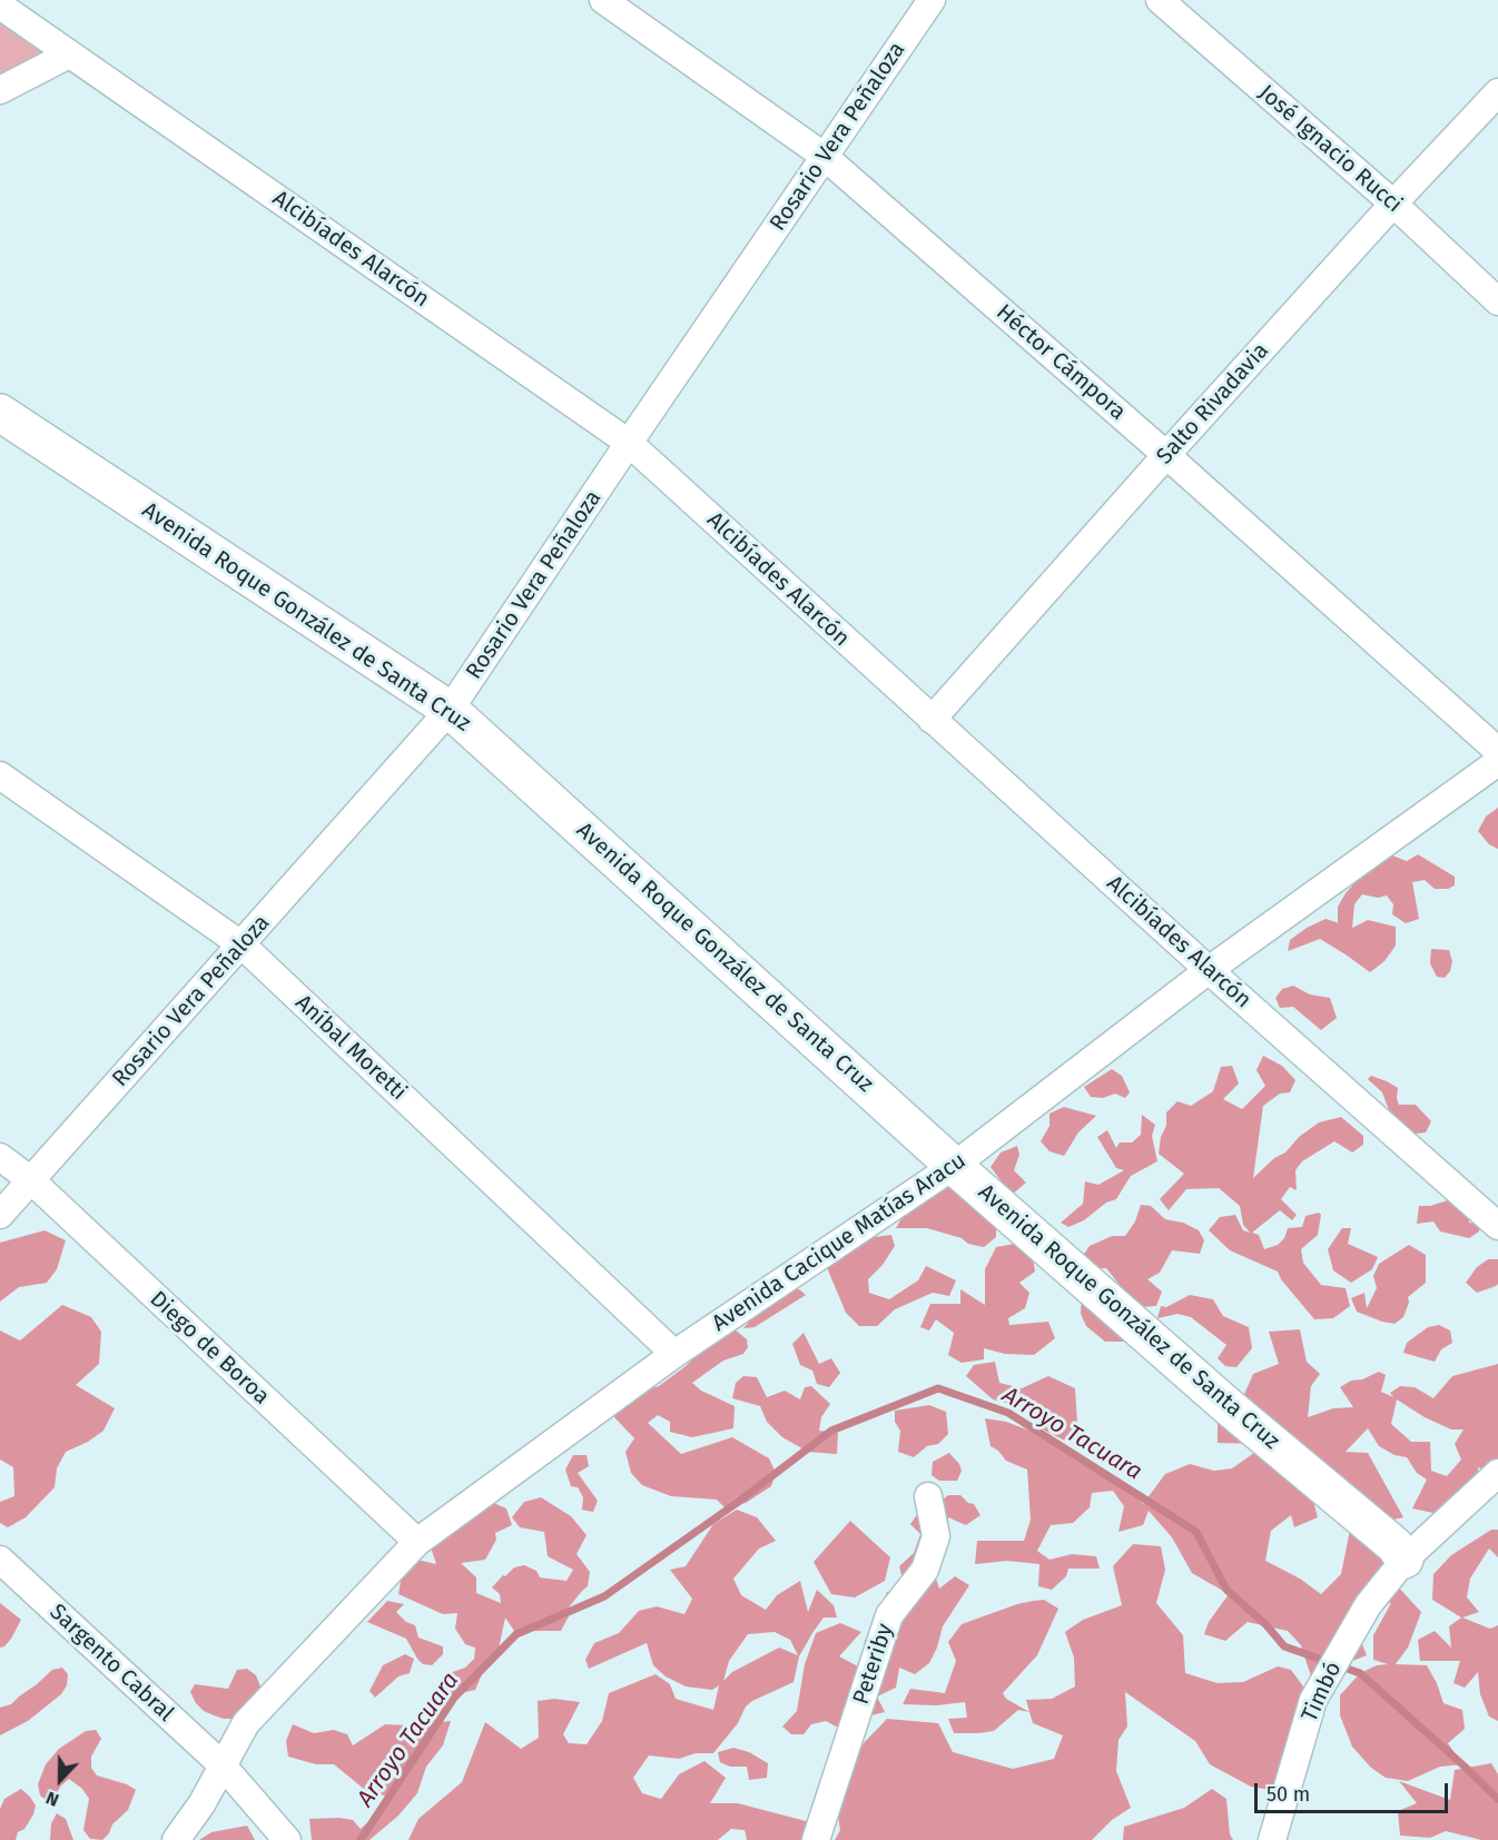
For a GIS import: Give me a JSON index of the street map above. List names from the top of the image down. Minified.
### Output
{"streets":{"main road":["Avenida Roque González de Santa Cruz"],"street":["Rosario Vera Peñaloza","José Ignacio Rucci","Alcibíades Alarcón","Héctor Cámpora","Salto Rivadavia","Aníbal Moretti","Avenida Cacique Matías Aracu","Diego de Boroa","Sargento Cabral","Peteriby","Timbó"]},"crossings":[["Rosario Vera Peñaloza","Alcibíades Alarcón"],["Rosario Vera Peñaloza","Héctor Cámpora"],["Rosario Vera Peñaloza","Avenida Roque González de Santa Cruz"],["Rosario Vera Peñaloza","Aníbal Moretti"],["Rosario Vera Peñaloza","Diego de Boroa"],["José Ignacio Rucci","Salto Rivadavia"],["Alcibíades Alarcón","Salto Rivadavia"],["Alcibíades Alarcón","Avenida Cacique Matías Aracu"],["Héctor Cámpora","Salto Rivadavia"],["Avenida Roque González de Santa Cruz","Avenida Cacique Matías Aracu"],["Avenida Roque González de Santa Cruz","Timbó"],["Aníbal Moretti","Avenida Cacique Matías Aracu"],["Avenida Cacique Matías Aracu","Diego de Boroa"],["Avenida Cacique Matías Aracu","Sargento Cabral"]],"water":["Arroyo Tacuara"],"scale_bar":"50 m","north":"bottom"}
